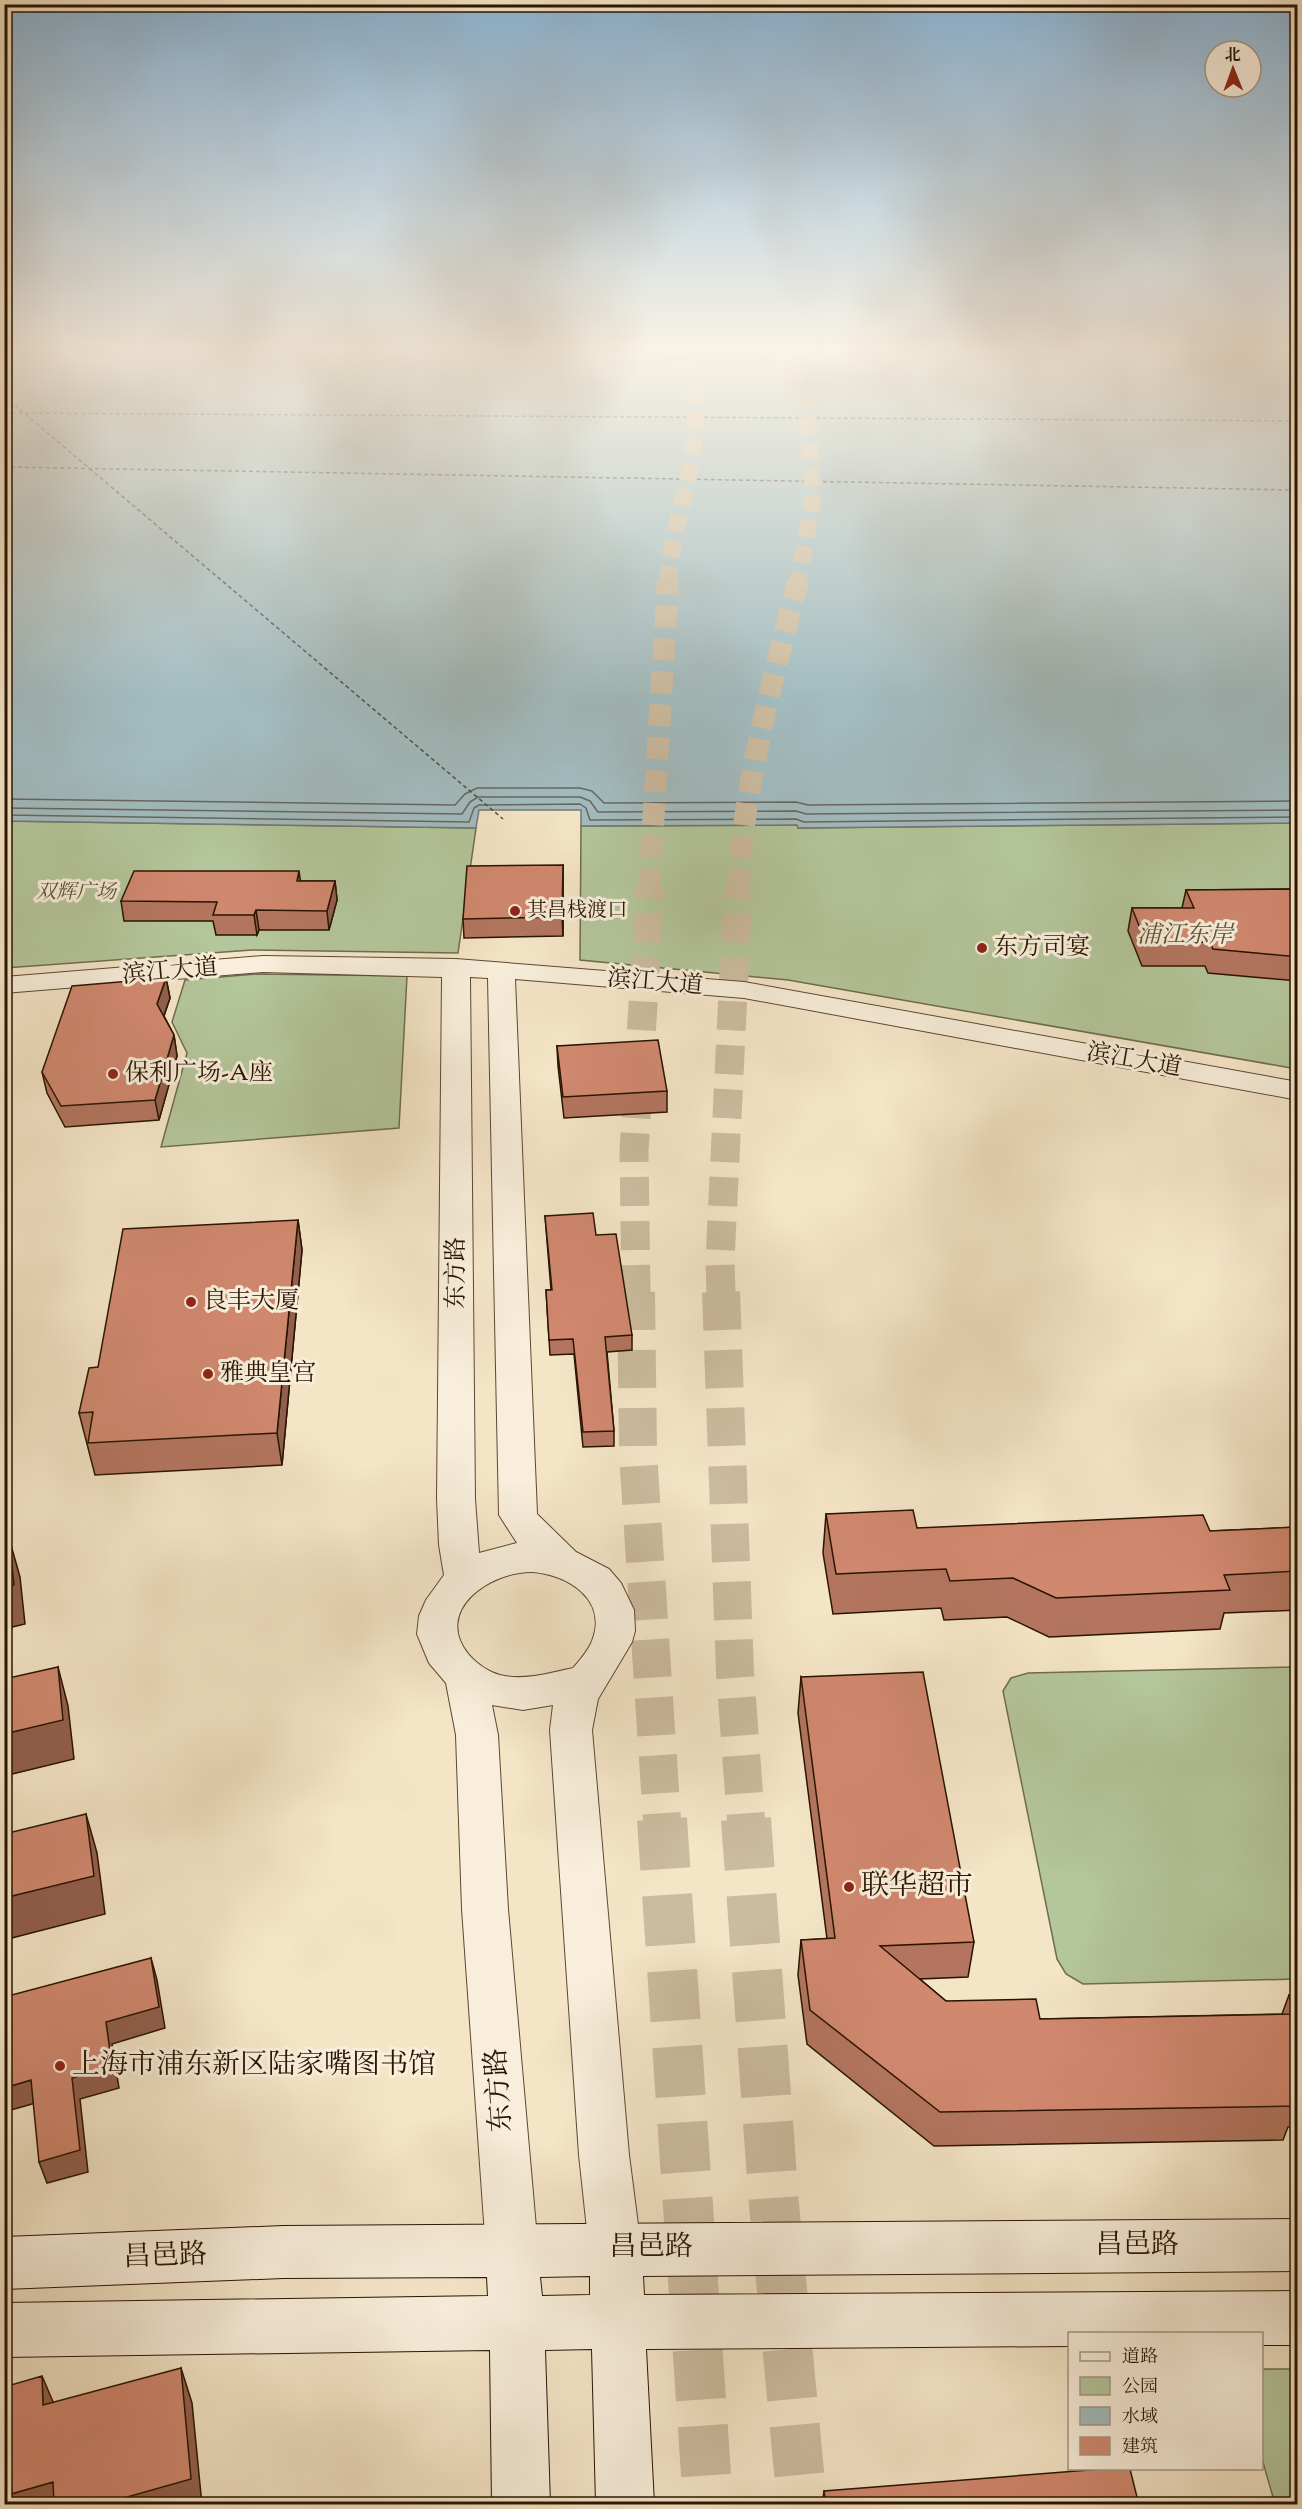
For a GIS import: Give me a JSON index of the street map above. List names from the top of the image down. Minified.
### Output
{"streets":{"street":["滨江大道","东方路","昌邑路"]},"crossings":[["滨江大道","东方路"],["东方路","昌邑路"]],"parks":["双辉广场","浦江东岸"],"places":["其昌栈渡口","东方司宴","保利广场-A座","良丰大厦","雅典皇宫","联华超市","上海市浦东新区陆家嘴图书馆"],"legend":["道路","公园","水域","建筑"],"north":"top"}
